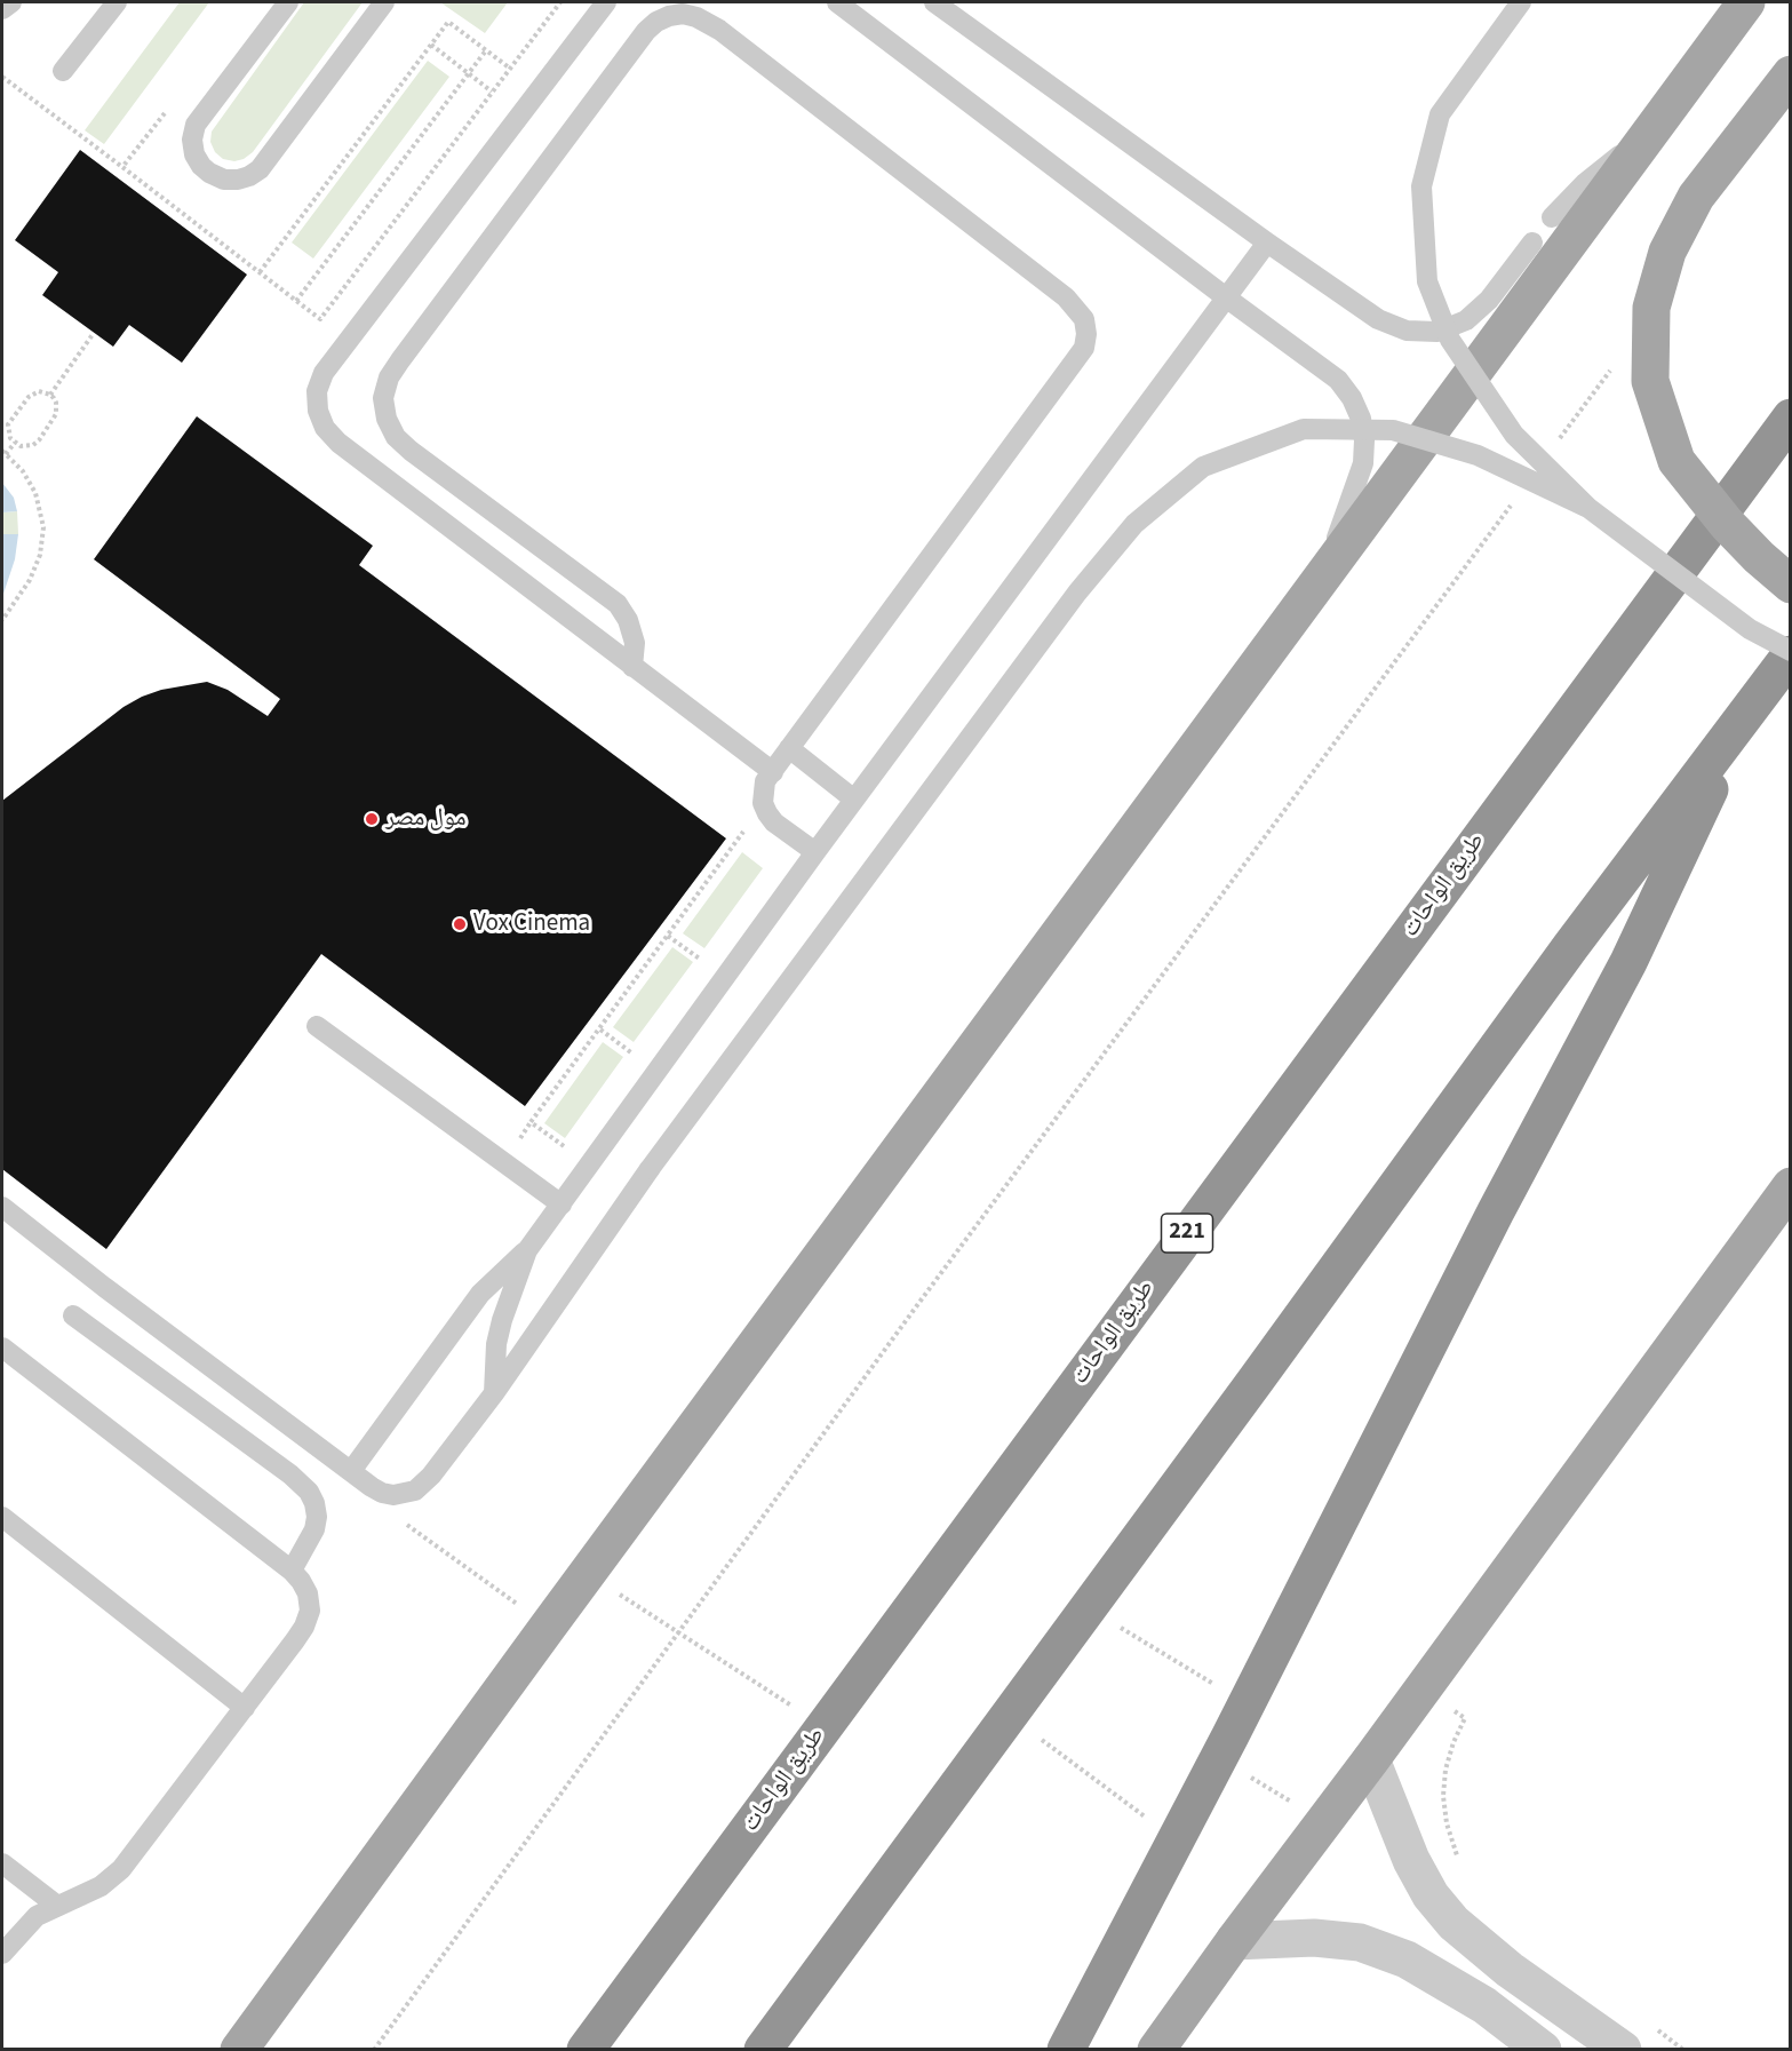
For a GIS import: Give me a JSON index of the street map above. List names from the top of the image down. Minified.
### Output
{"streets":{"highway":["طريق الواحات","221"]},"places":["مول مصر","Vox Cinema"]}
